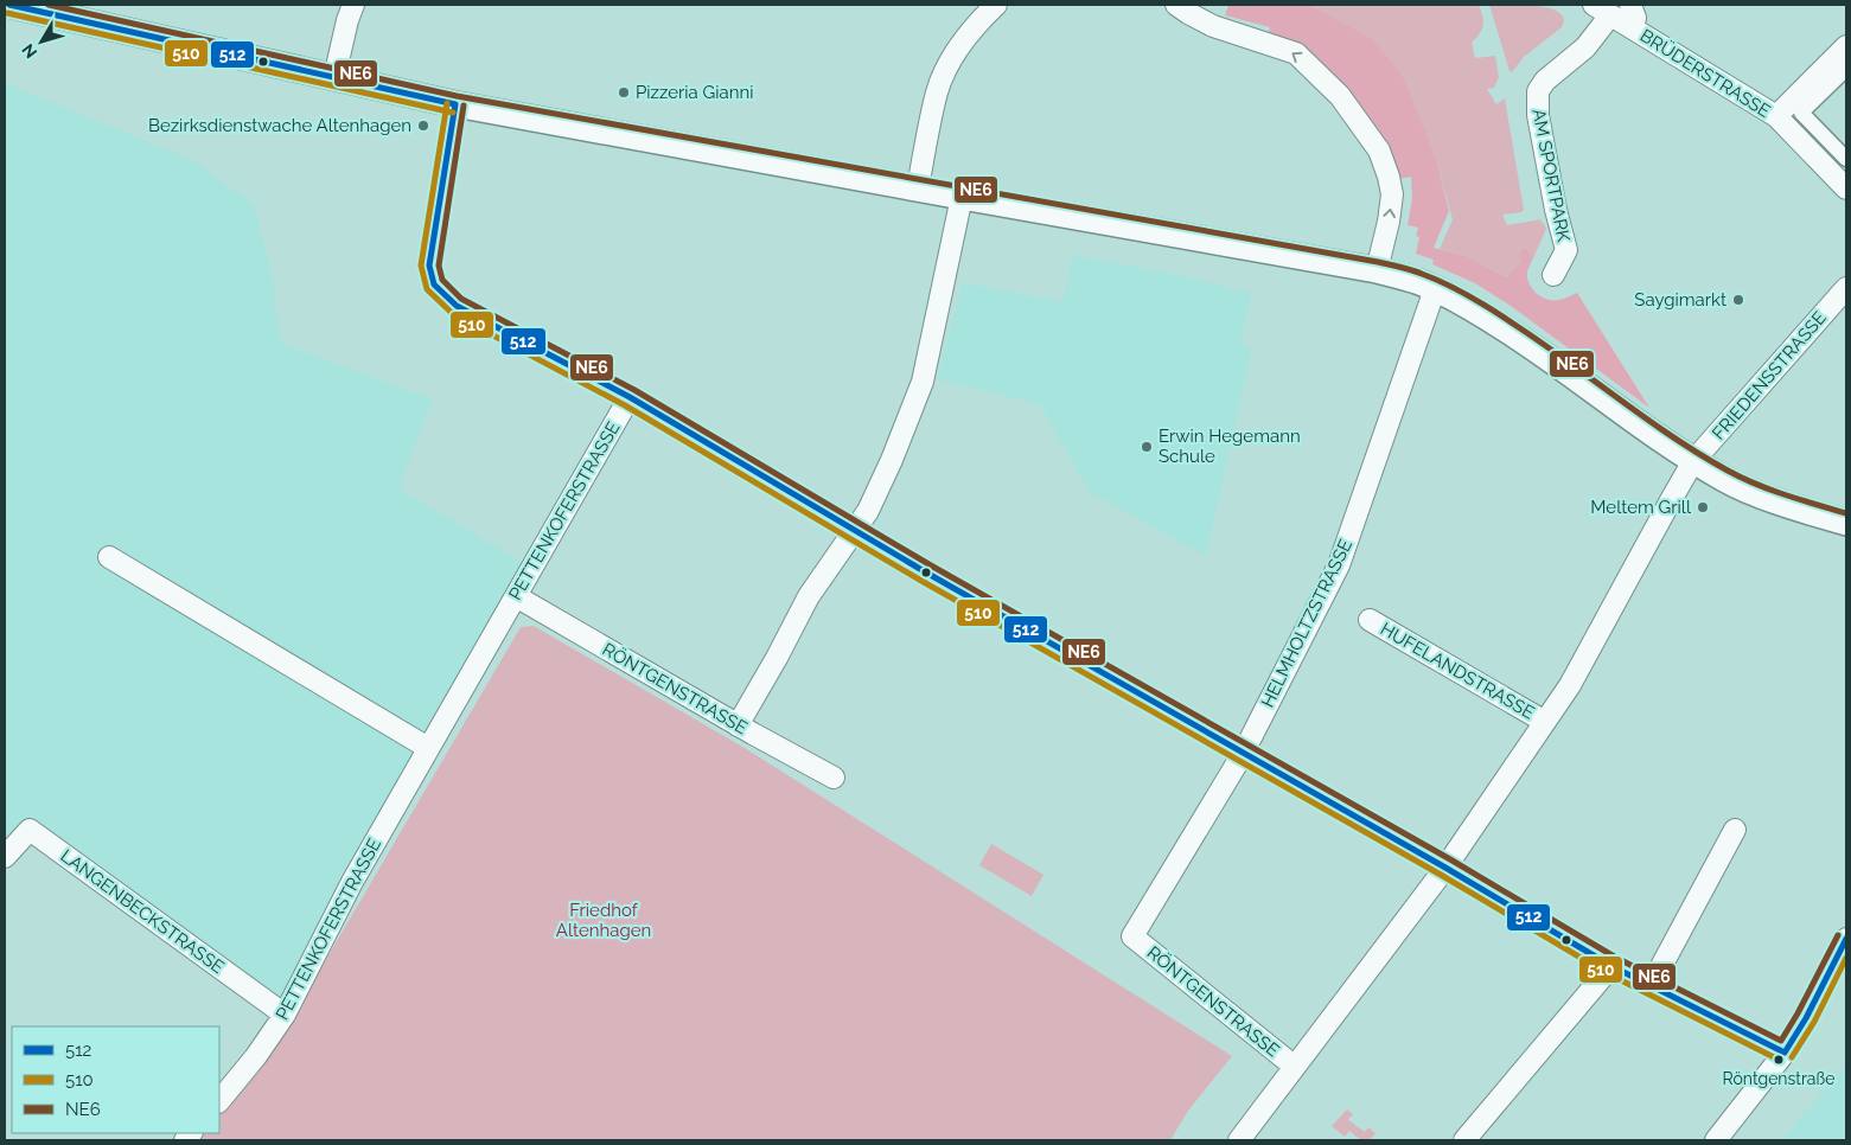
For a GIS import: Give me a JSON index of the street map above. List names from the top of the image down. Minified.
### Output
{"streets":{"street":["BRÜDERSTRASSE","AM SPORTPARK","FRIEDENSSTRASSE","PETTENKOFERSTRASSE","HELMHOLTZSTRASSE","HUFELANDSTRASSE","RÖNTGENSTRASSE","LANGENBECKSTRASSE"]},"crossings":[["BRÜDERSTRASSE","AM SPORTPARK"],["FRIEDENSSTRASSE","HUFELANDSTRASSE"],["FRIEDENSSTRASSE","RÖNTGENSTRASSE"],["PETTENKOFERSTRASSE","RÖNTGENSTRASSE"],["PETTENKOFERSTRASSE","LANGENBECKSTRASSE"],["HELMHOLTZSTRASSE","RÖNTGENSTRASSE"]],"parks":["Friedhof Altenhagen"],"places":["Pizzeria Gianni","Bezirksdienstwache Altenhagen","Saygimarkt","Erwin Hegemann Schule","Meltem Grill","Röntgenstraße"],"lines":["transit line 512","transit line NE6","transit line 510"],"legend":["512","510","NE6"],"north":"bottom left"}
